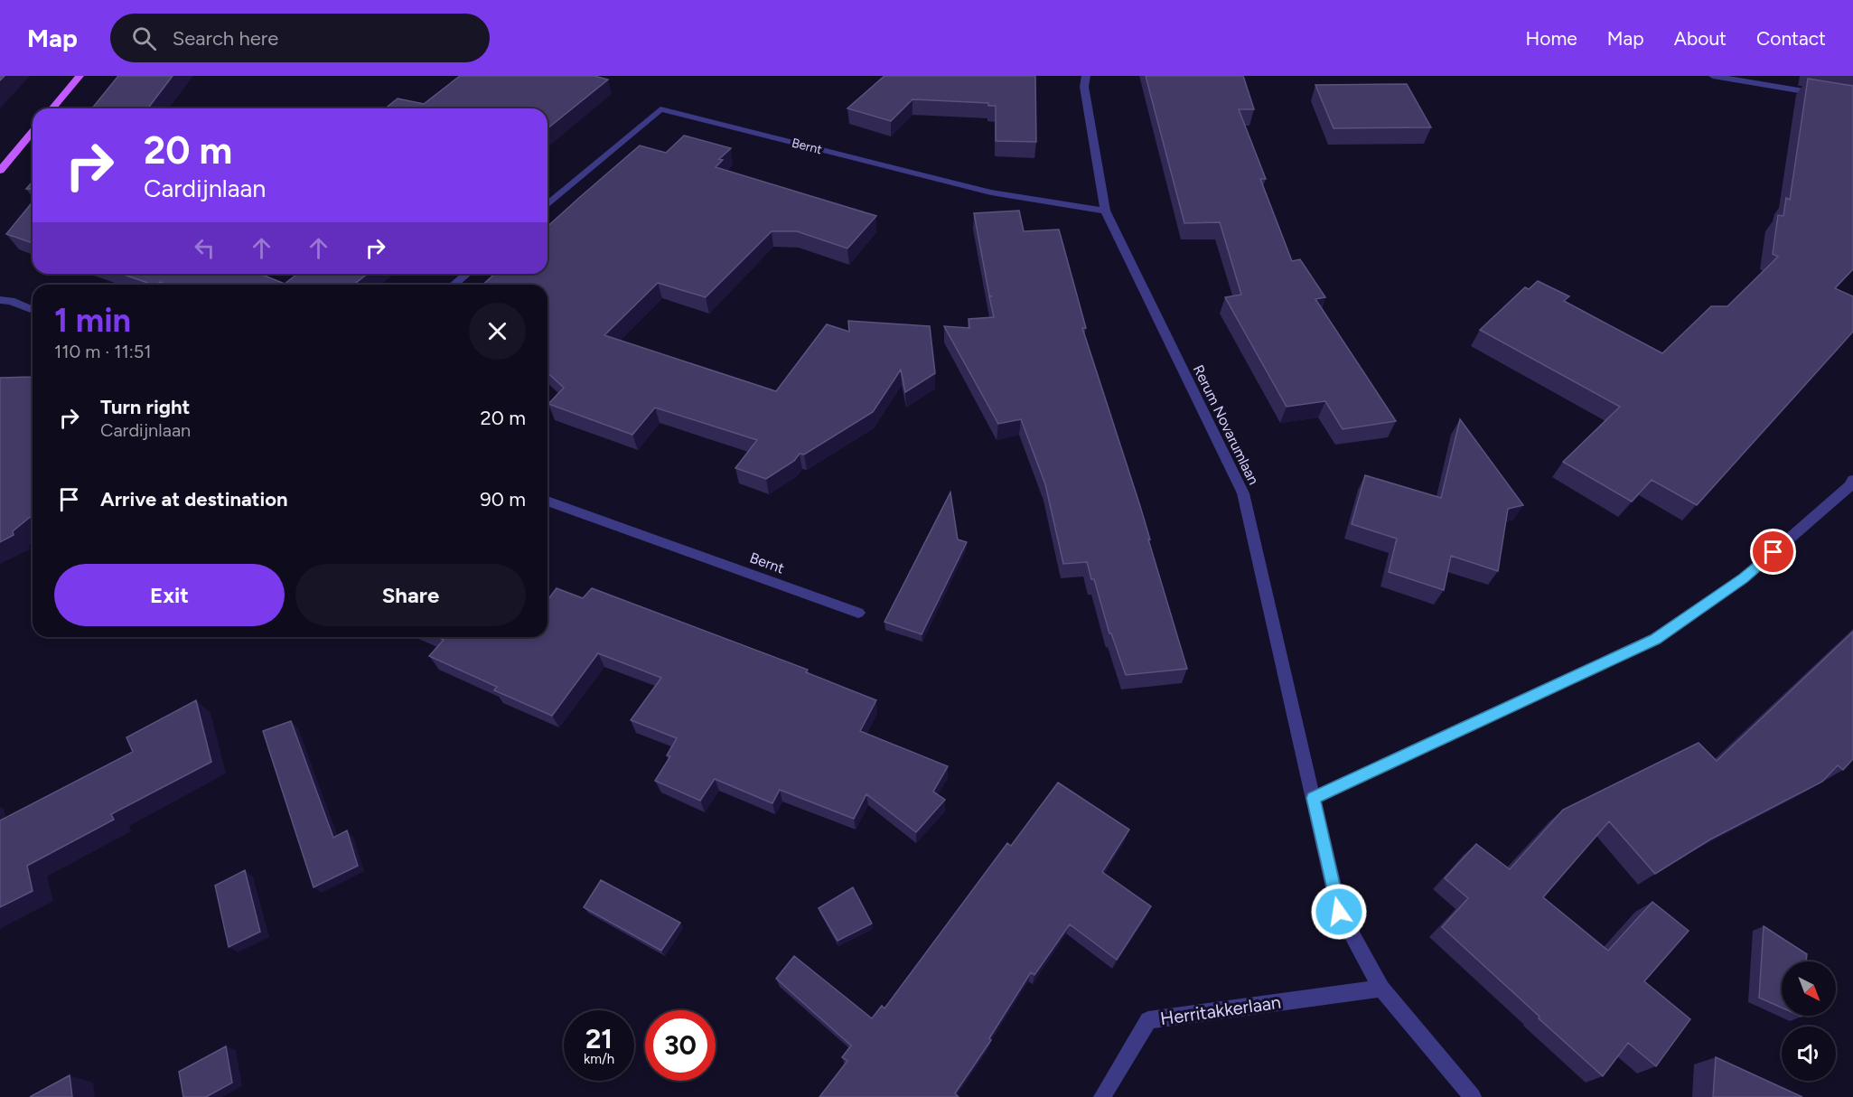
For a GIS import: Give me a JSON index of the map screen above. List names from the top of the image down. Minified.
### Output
{"streets":{"street":["Bernt","Rerum Novarumlaan","Herritakkerlaan"]},"crossings":[["Bernt","Rerum Novarumlaan"]],"north":"bottom right","page":{"header":"Map","search":"Search here","nav":["Home","Map","About","Contact"],"turn":["20 m","Cardijnlaan"],"heading":["1 min","110 m · 11:51"],"list":[{"name":"Turn right","note":"Cardijnlaan","value":"20 m"},{"name":"Arrive at destination","value":"90 m"}],"buttons":["Exit","Share"],"speed":"21 km/h","limit":"30"}}
